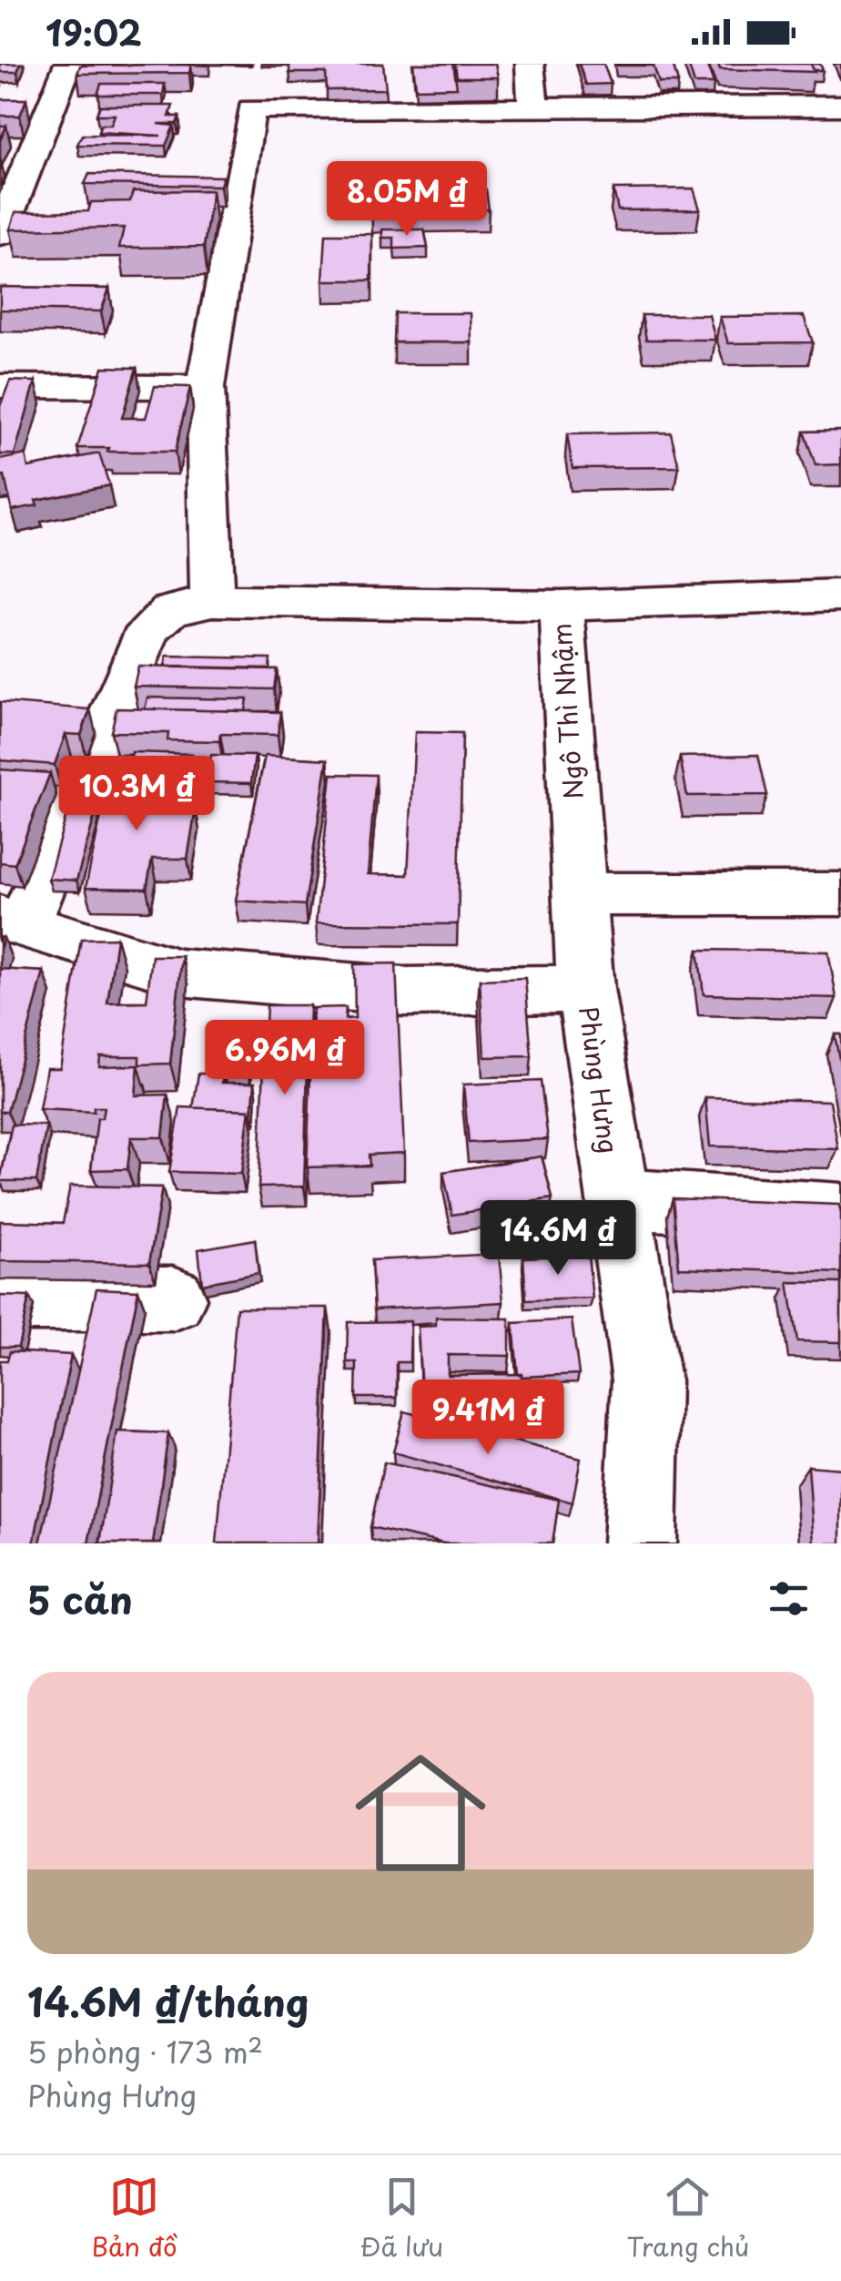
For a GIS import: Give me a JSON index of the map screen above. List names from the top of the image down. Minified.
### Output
{"streets":{"street":["Ngô Thì Nhậm","Phùng Hưng"]},"crossings":[["Ngô Thì Nhậm","Phùng Hưng"]],"page":{"status":"19:02","price":["8.05M ₫","10.3M ₫","6.96M ₫","14.6M ₫","9.41M ₫"],"heading":"5 căn","list":[{"name":"14.6M ₫/tháng","note":"5 phòng · 173 m² · Phùng Hưng"}],"tabs":["Bản đồ","Đã lưu","Trang chủ"]}}
